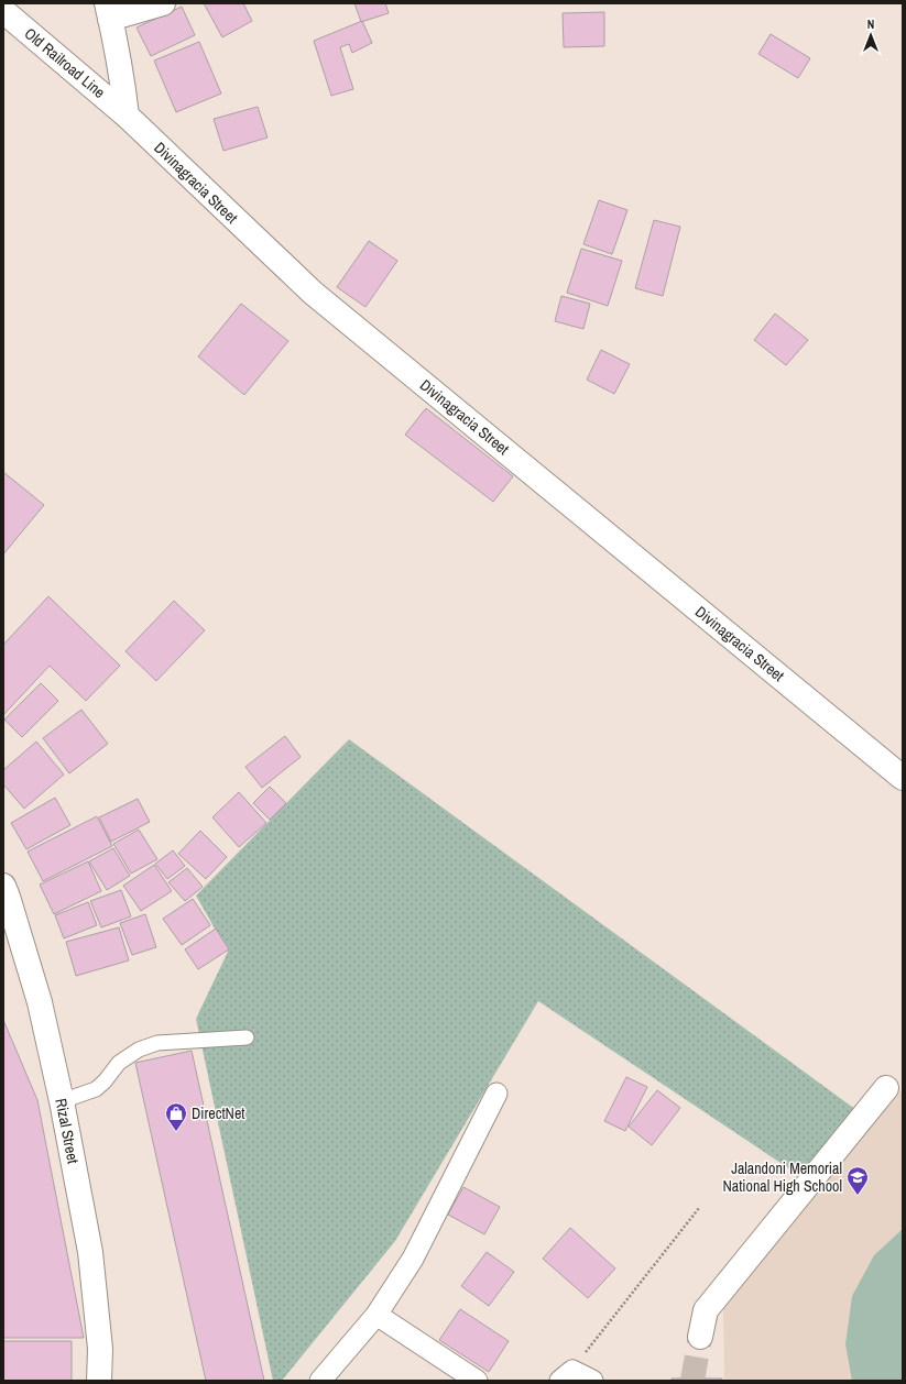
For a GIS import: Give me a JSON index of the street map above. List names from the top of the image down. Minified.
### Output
{"streets":{"street":["Old Railroad Line","Divinagracia Street","Rizal Street"]},"crossings":[["Old Railroad Line","Divinagracia Street"]],"places":{"shop":["DirectNet"],"school or university":["Jalandoni Memorial National High School"]},"north":"top"}
